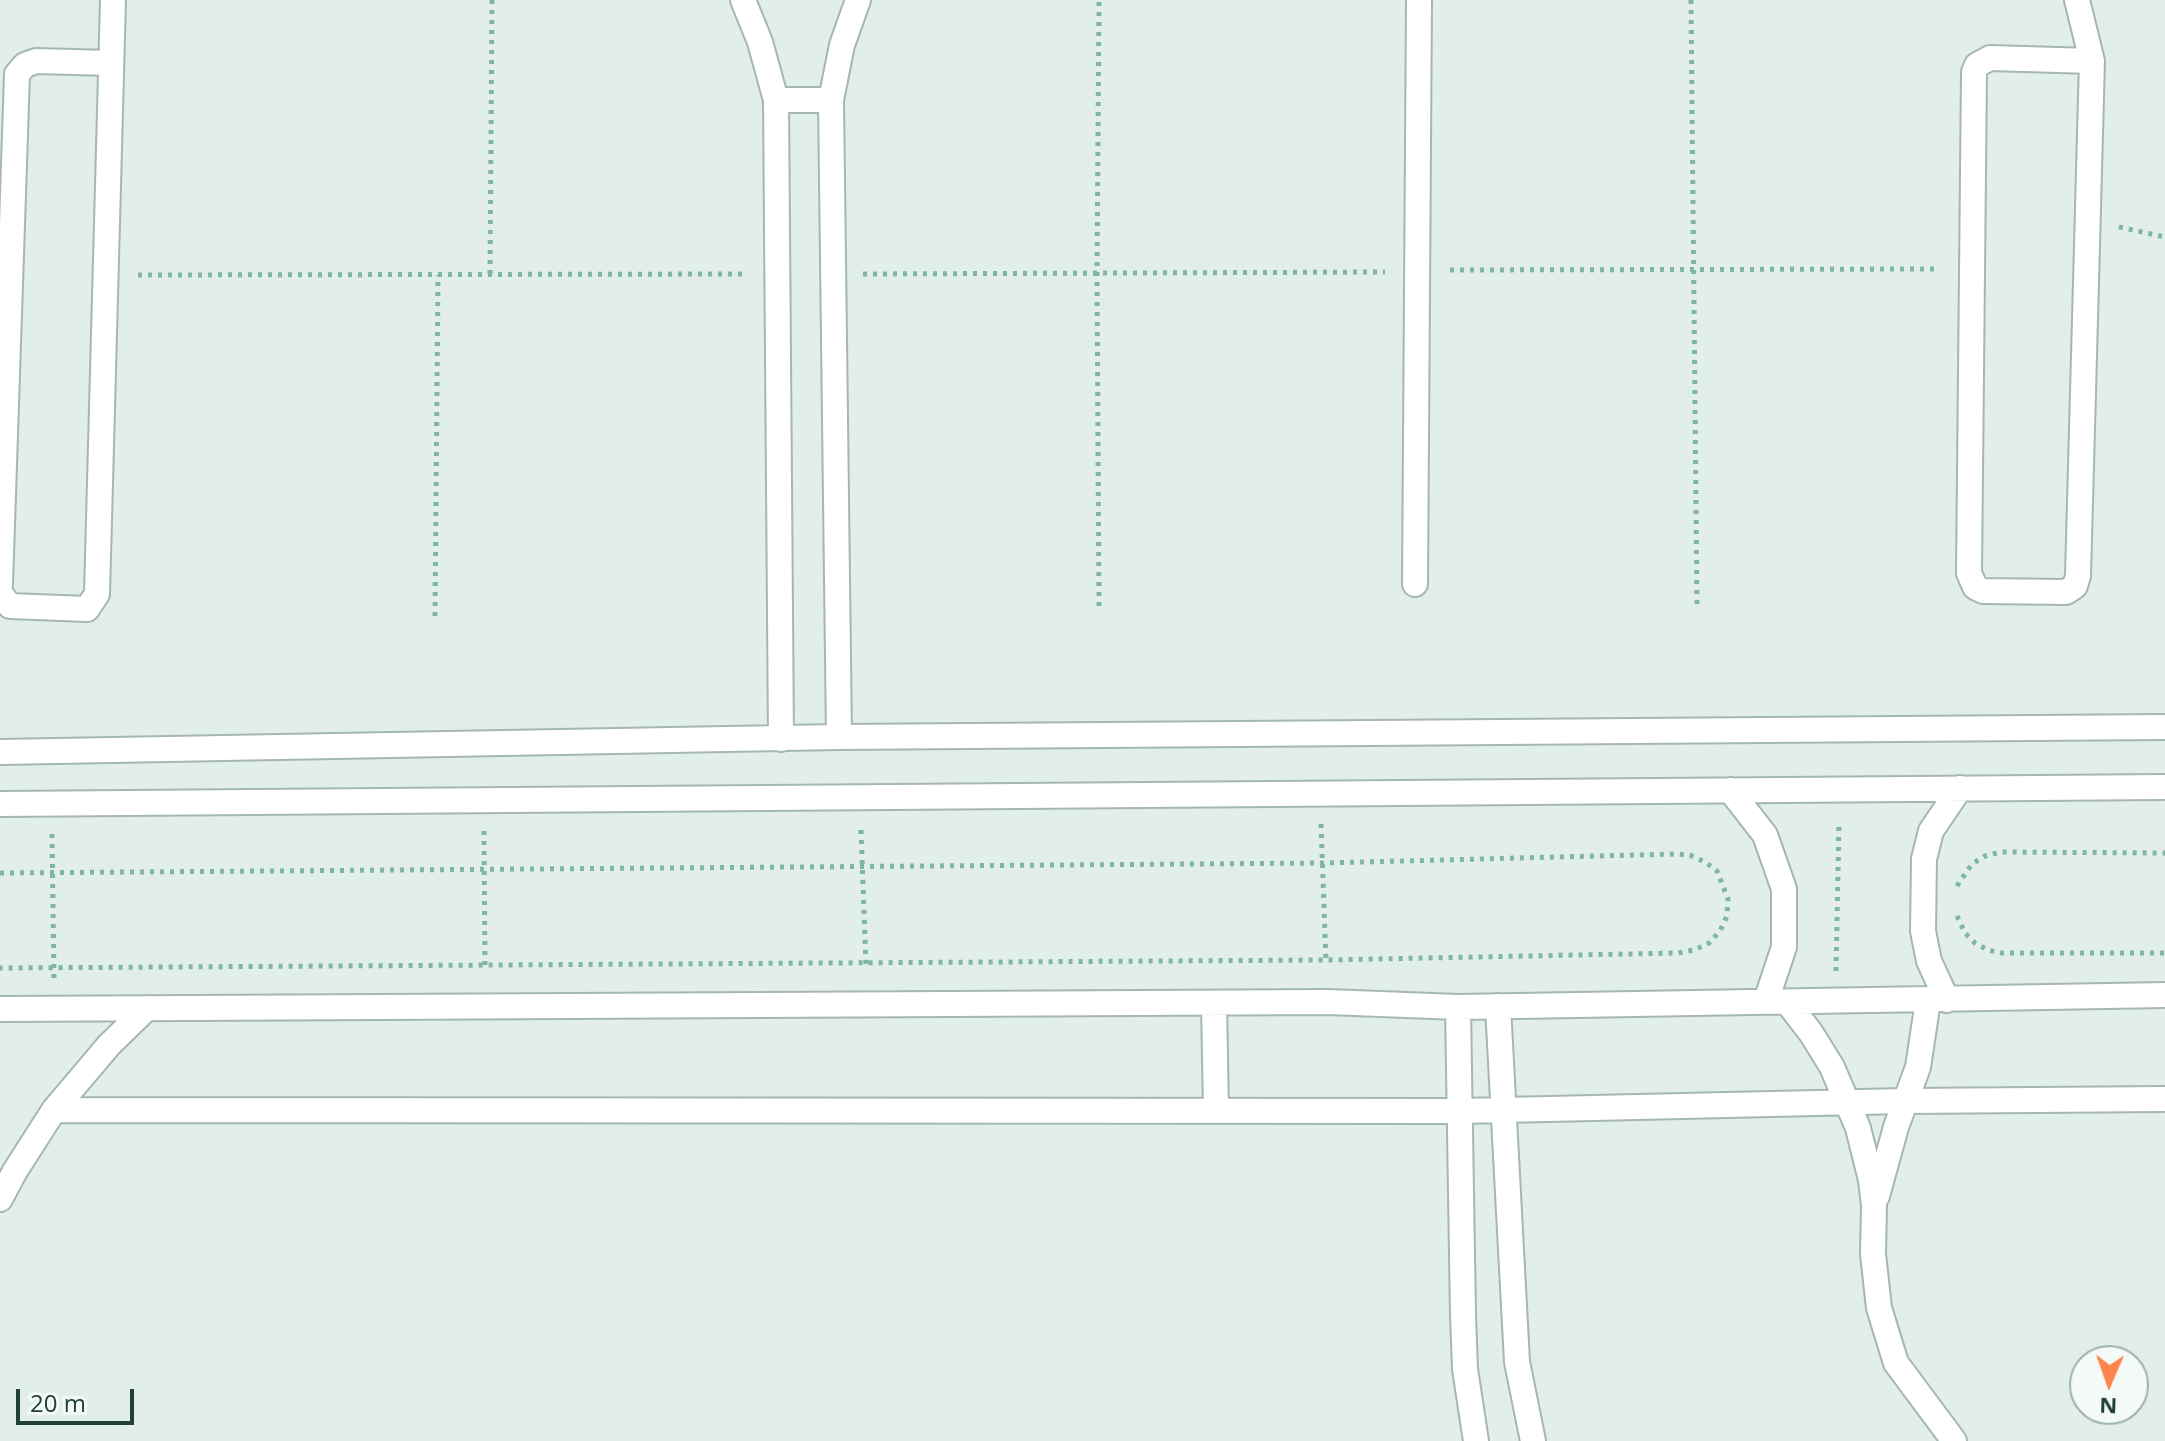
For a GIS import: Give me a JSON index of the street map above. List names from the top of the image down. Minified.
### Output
{"scale_bar":"20 m","north":"bottom"}
